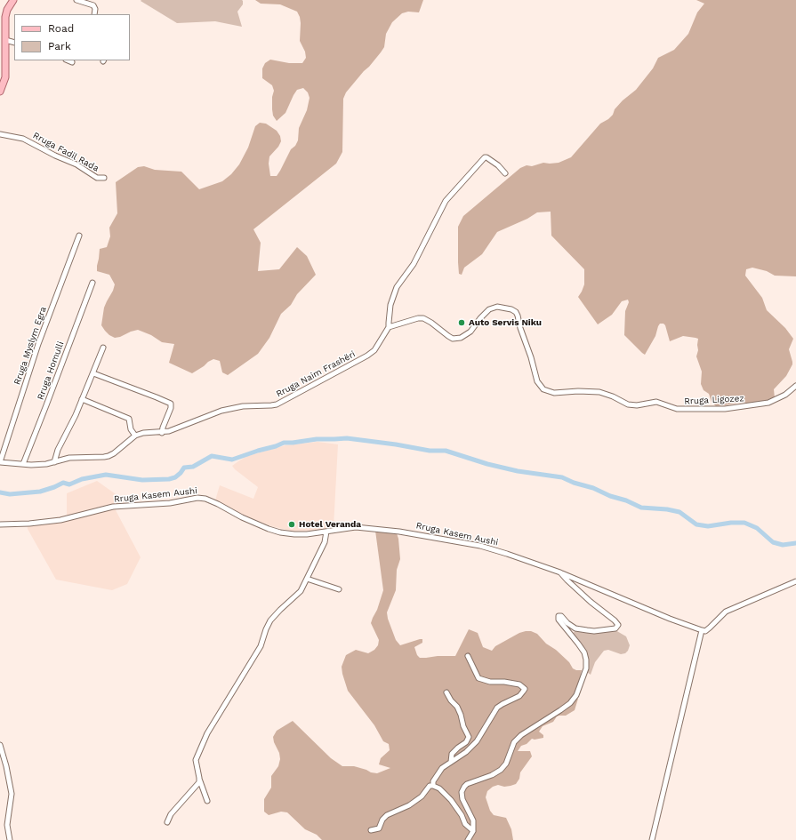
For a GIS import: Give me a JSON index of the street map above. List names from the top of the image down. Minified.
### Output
{"streets":{"street":["Rruga Fadil Rada","Rruga Myslym Egra","Rruga Homulli","Rruga Naim Frashëri","Rruga Ligozez","Rruga Kasem Aushi"]},"crossings":[["Rruga Myslym Egra","Rruga Naim Frashëri"],["Rruga Homulli","Rruga Naim Frashëri"],["Rruga Naim Frashëri","Rruga Ligozez"]],"places":["Auto Servis Niku","Hotel Veranda"],"legend":["Road","Park"]}
